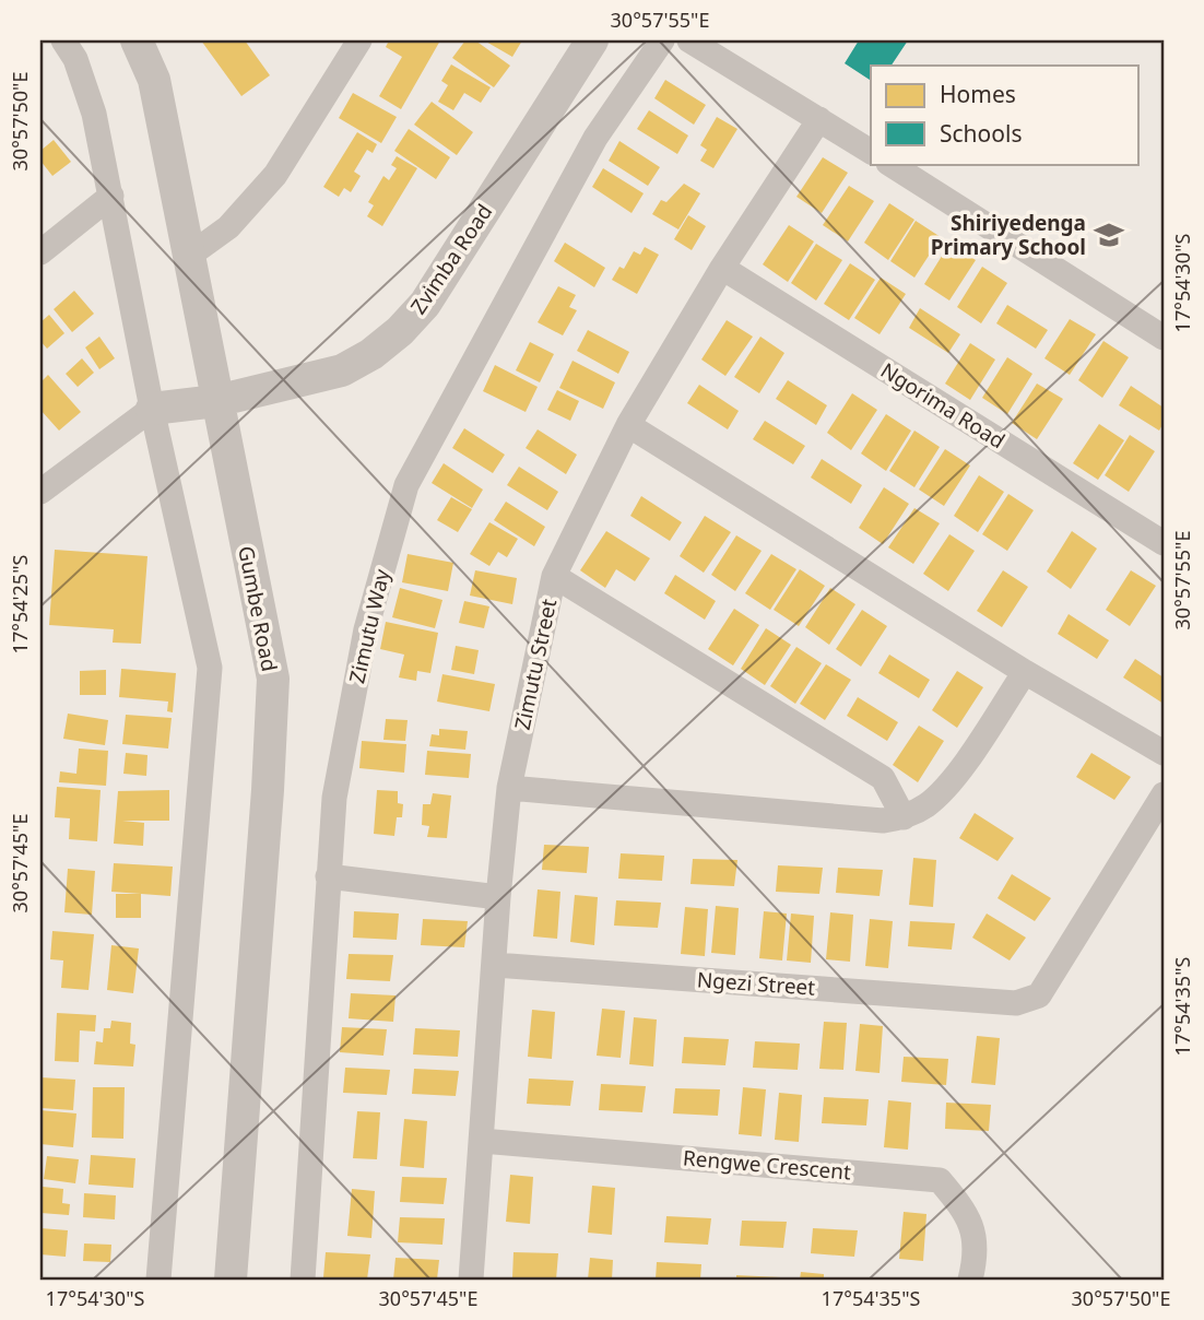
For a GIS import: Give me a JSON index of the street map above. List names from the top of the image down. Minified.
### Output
{"streets":{"street":["Zvimba Road","Ngorima Road","Gumbe Road","Zimutu Way","Zimutu Street","Ngezi Street","Rengwe Crescent"]},"crossings":[["Zvimba Road","Gumbe Road"],["Ngorima Road","Zimutu Street"],["Zimutu Street","Ngezi Street"],["Zimutu Street","Rengwe Crescent"]],"places":{"school or university":["Shiriyedenga Primary School"]},"legend":["Homes","Schools"],"coordinates":["30°57'55\"E","30°57'50\"E","17°54'30\"S","17°54'25\"S","30°57'45\"E","17°54'35\"S"]}
